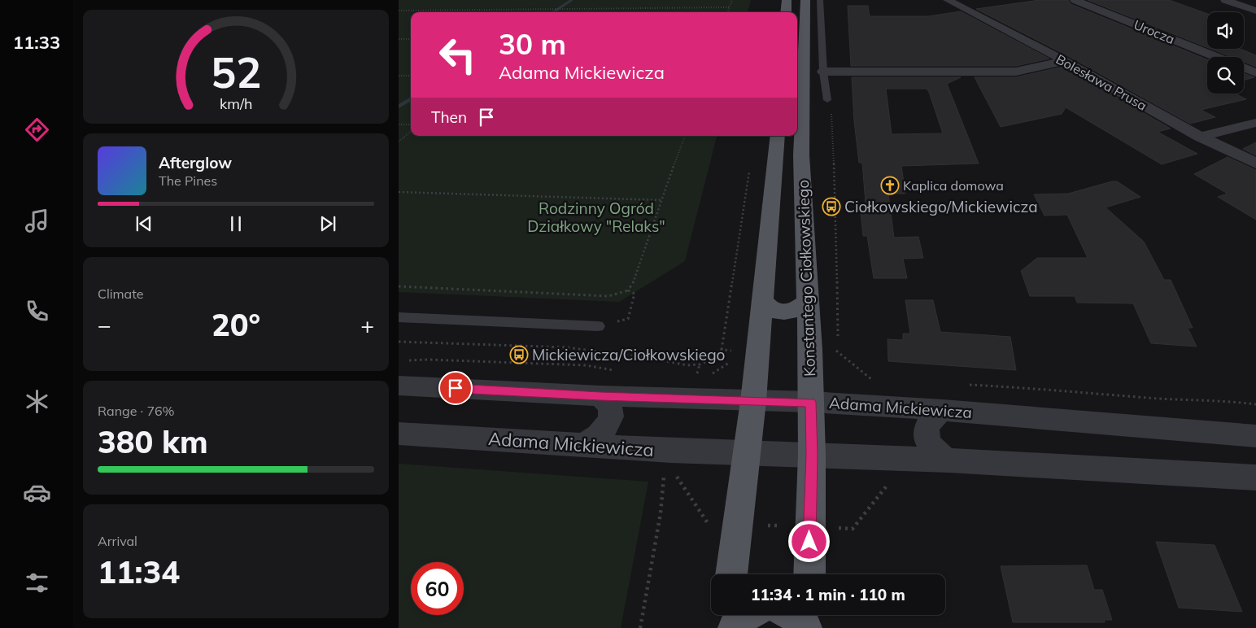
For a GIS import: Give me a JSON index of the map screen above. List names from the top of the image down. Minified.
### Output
{"streets":{"main road":["Konstantego Ciołkowskiego"],"street":["Urocza","Bolesława Prusa","Adama Mickiewicza"]},"crossings":[["Konstantego Ciołkowskiego","Adama Mickiewicza"]],"parks":["Rodzinny Ogród Działkowy \"Relaks\""],"places":{"church":["Kaplica domowa"],"bus stop":["Ciołkowskiego/Mickiewicza","Mickiewicza/Ciołkowskiego"]},"page":{"tabs":"11:33","turn":["30 m","Adama Mickiewicza"],"then":"Then","song":["Afterglow","The Pines"],"tile":["Climate",["Range · 76%","380 km"],["Arrival","11:34"]],"heat":["−","20°","+"],"limit":"60","trip":"11:34 · 1 min · 110 m","gauge":["52","km/h"]}}
